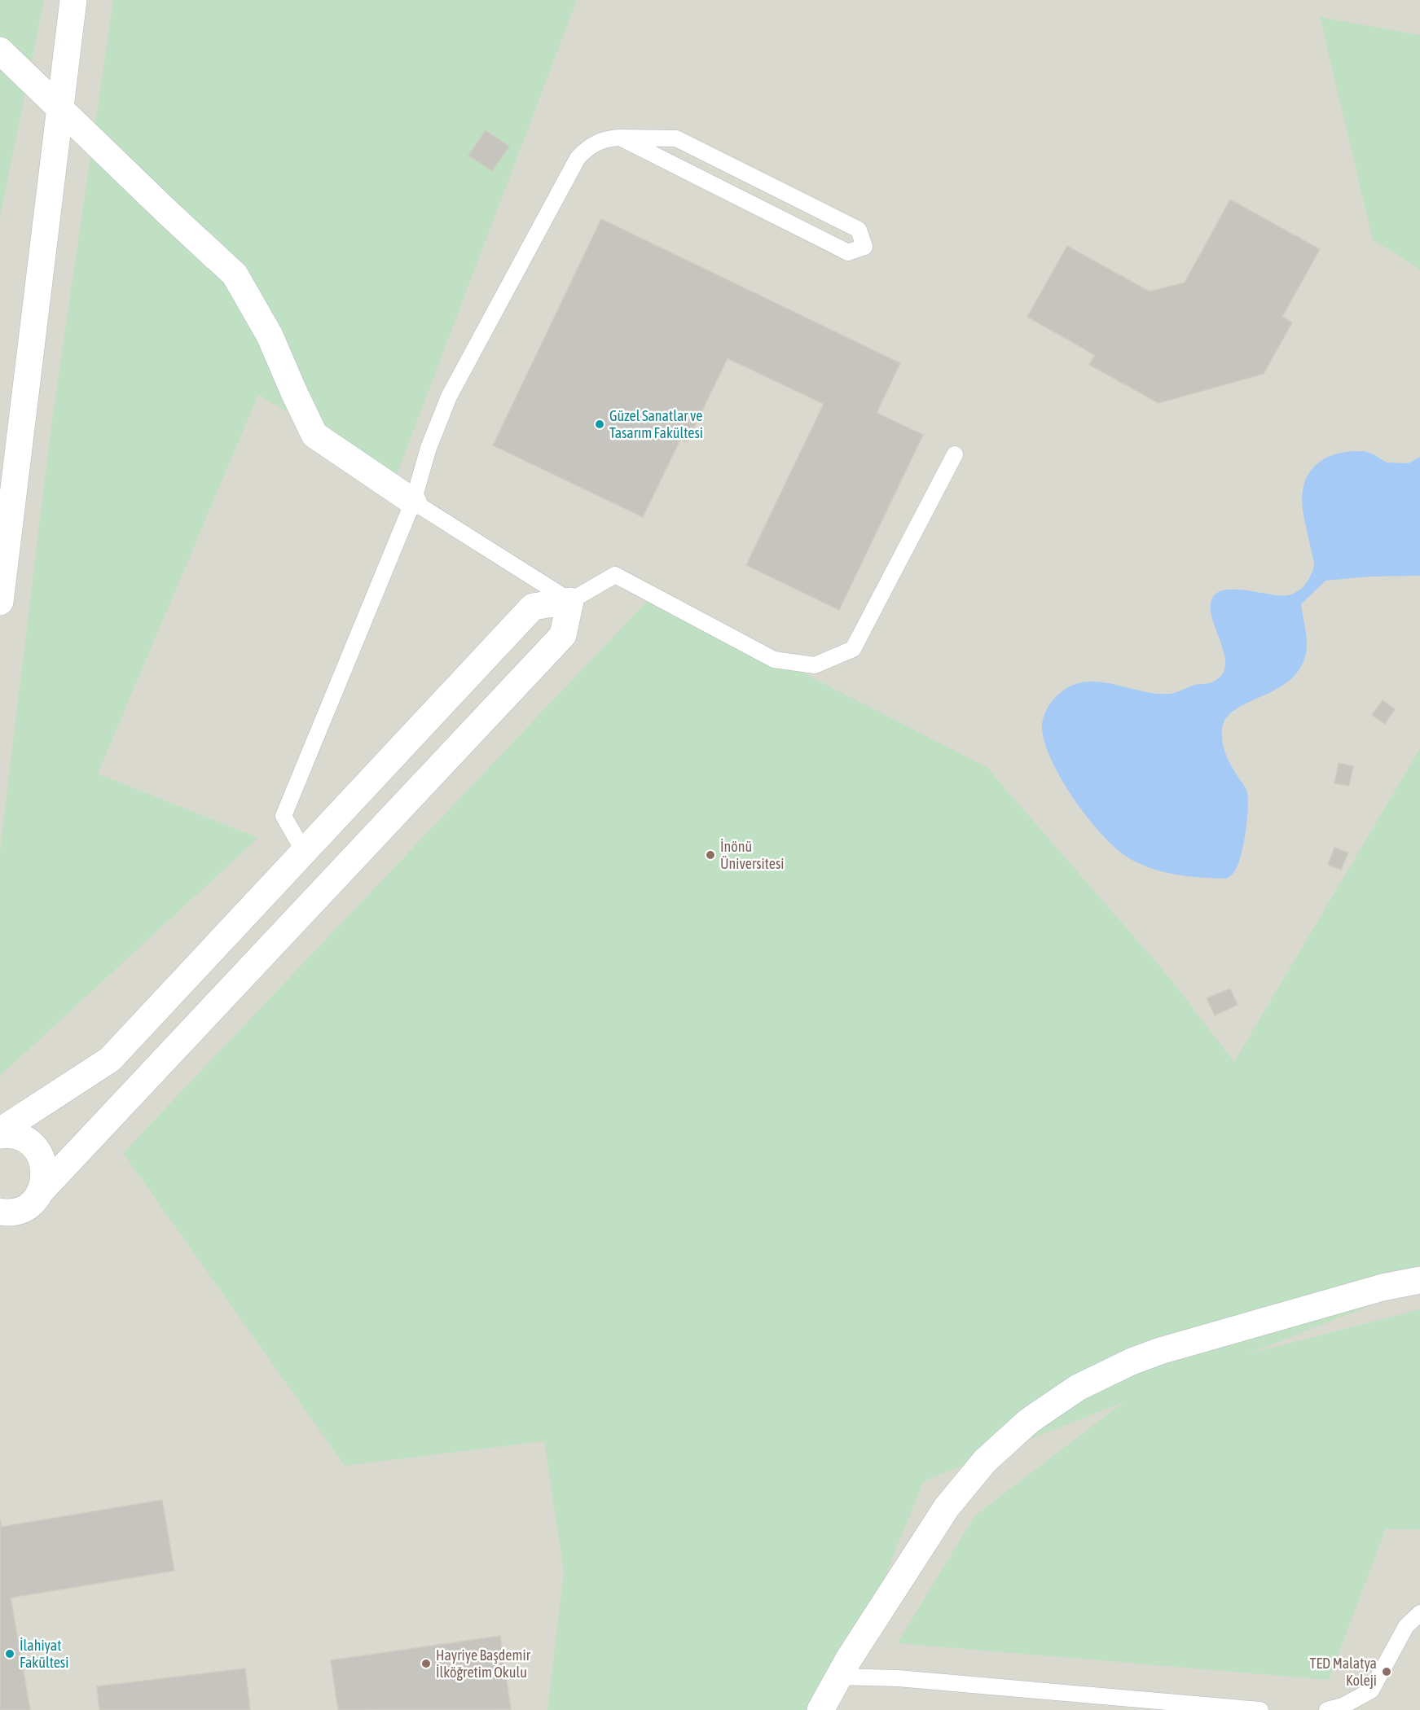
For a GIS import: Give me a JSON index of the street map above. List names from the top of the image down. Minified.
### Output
{"places":["Güzel Sanatlar ve Tasarım Fakültesi","İnönü Üniversitesi","İlahiyat Fakültesi","Hayriye Başdemir İlköğretim Okulu","TED Malatya Koleji"]}
